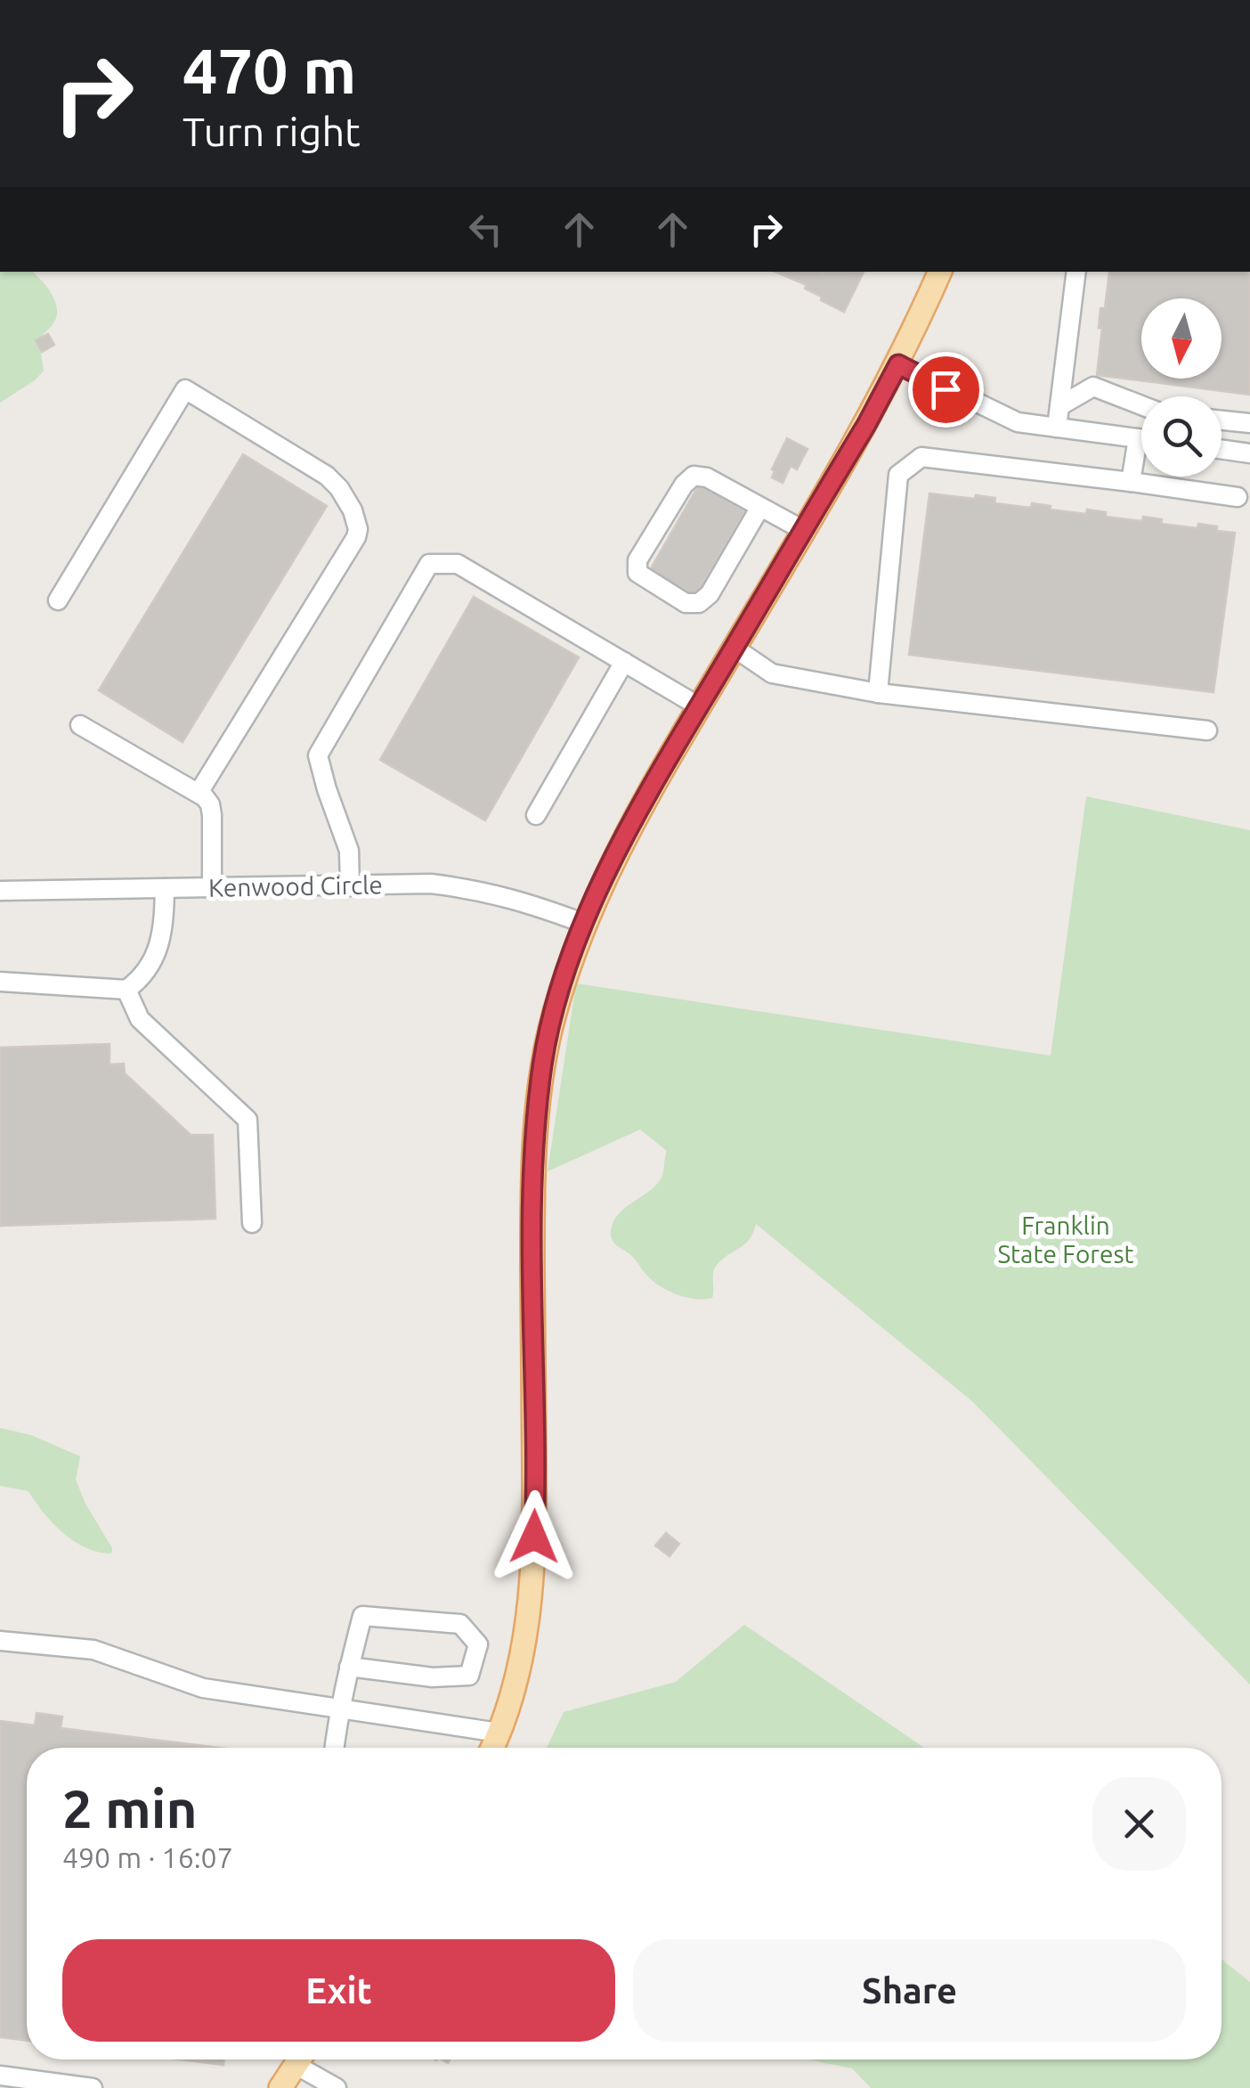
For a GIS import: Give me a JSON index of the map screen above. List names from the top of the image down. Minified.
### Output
{"streets":{"street":["Kenwood Circle"]},"parks":["Franklin State Forest"],"north":"bottom","page":{"turn":["470 m","Turn right"],"heading":["2 min","490 m · 16:07"],"buttons":["Exit","Share"]}}
